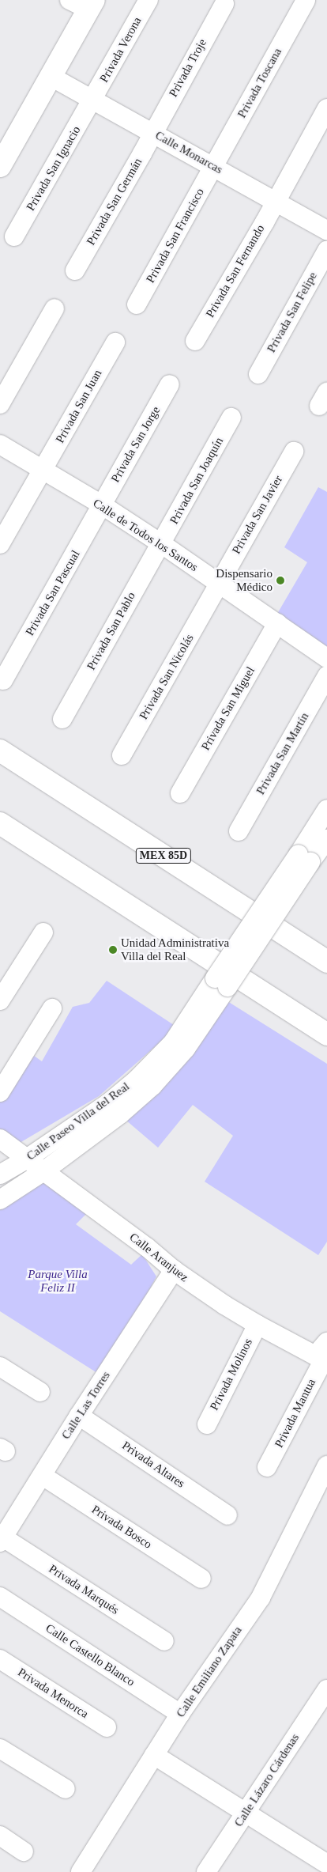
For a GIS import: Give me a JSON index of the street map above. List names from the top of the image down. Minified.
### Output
{"streets":{"main road":["MEX 85D"],"street":["Privada Verona","Privada Troje","Privada Toscana","Calle Monarcas","Privada San Ignacio","Privada San Germán","Privada San Francisco","Privada San Fernando","Privada San Felipe","Privada San Juan","Privada San Jorge","Privada San Joaquín","Privada San Javier","Calle de Todos los Santos","Privada San Pascual","Privada San Pablo","Privada San Nicolás","Privada San Miguel","Privada San Martín","Calle Paseo Villa del Real","Calle Aranjuez","Privada Molinos","Calle Las Torres","Privada Mantua","Privada Altares","Privada Bosco","Privada Marqués","Calle Castello Blanco","Calle Emiliano Zapata","Privada Menorca","Calle Lázaro Cárdenas"]},"crossings":[["Privada Verona","Calle Monarcas"],["Privada Verona","Privada San Ignacio"],["Privada Troje","Calle Monarcas"],["Privada Troje","Privada San Germán"],["Privada Toscana","Calle Monarcas"],["Privada Toscana","Privada San Francisco"],["Calle Monarcas","Privada San Ignacio"],["Calle Monarcas","Privada San Germán"],["Calle Monarcas","Privada San Francisco"],["Calle Monarcas","Privada San Fernando"],["Privada San Juan","Calle de Todos los Santos"],["Privada San Jorge","Calle de Todos los Santos"],["Privada San Jorge","Privada San Pascual"],["Privada San Joaquín","Calle de Todos los Santos"],["Privada San Joaquín","Privada San Pablo"],["Privada San Javier","Calle de Todos los Santos"],["Privada San Javier","Privada San Nicolás"],["Calle de Todos los Santos","Privada San Pascual"],["Calle de Todos los Santos","Privada San Pablo"],["Calle de Todos los Santos","Privada San Nicolás"],["Calle de Todos los Santos","Privada San Miguel"],["Calle Paseo Villa del Real","Calle Aranjuez"],["Calle Aranjuez","Privada Molinos"],["Calle Aranjuez","Calle Las Torres"],["Calle Aranjuez","Privada Mantua"],["Calle Las Torres","Privada Altares"],["Calle Las Torres","Privada Bosco"],["Calle Las Torres","Privada Marqués"],["Calle Castello Blanco","Calle Emiliano Zapata"]],"parks":["Parque Villa Feliz II"],"places":["Dispensario Médico","Unidad Administrativa Villa del Real"]}
